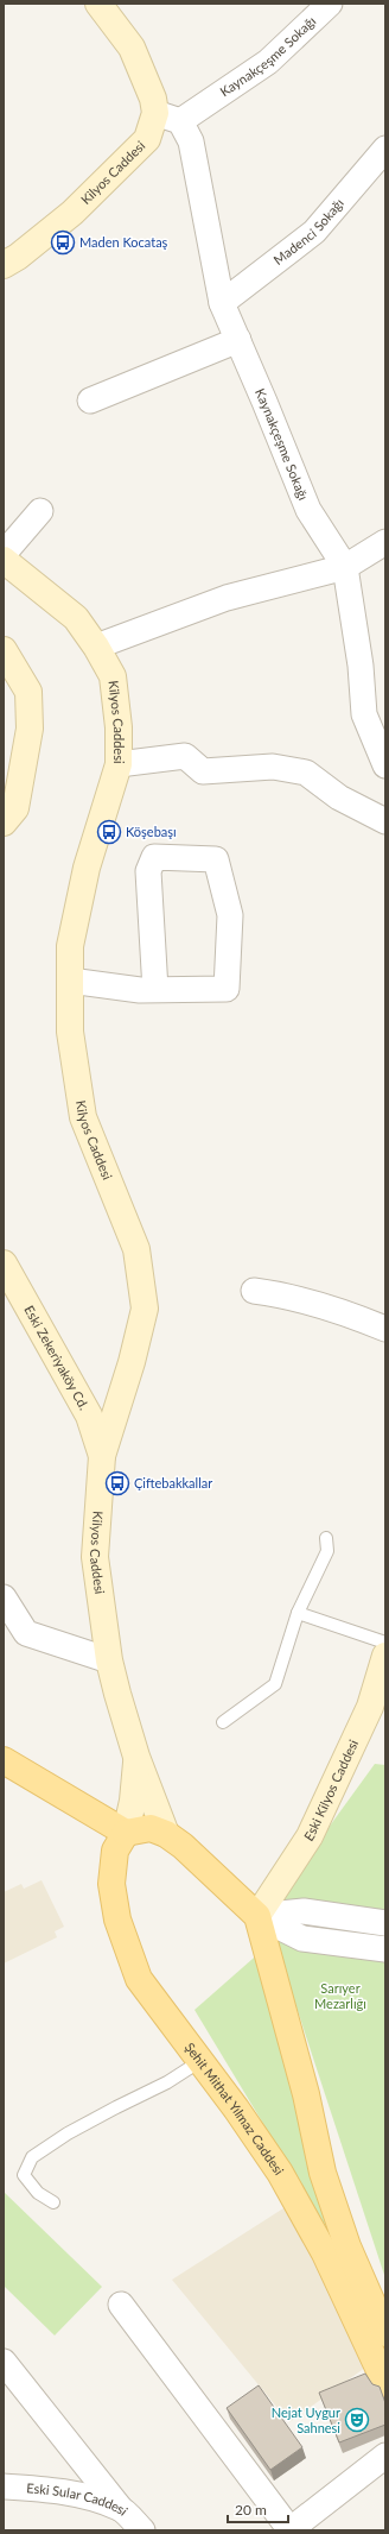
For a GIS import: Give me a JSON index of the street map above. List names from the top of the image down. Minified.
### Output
{"streets":{"main road":["Şehit Mithat Yılmaz Caddesi"],"street":["Kaynakçeşme Sokağı","Kilyos Caddesi","Madenci Sokağı","Eski Zekeriyaköy Cd.","Eski Kilyos Caddesi","Eski Sular Caddesi"]},"crossings":[["Kaynakçeşme Sokağı","Madenci Sokağı"],["Kilyos Caddesi","Eski Zekeriyaköy Cd."]],"parks":["Sarıyer Mezarlığı"],"places":{"bus stop":["Maden Kocataş","Köşebaşı","Çiftebakkallar"],"theatre":["Nejat Uygur Sahnesi"]},"scale_bar":"20 m"}
